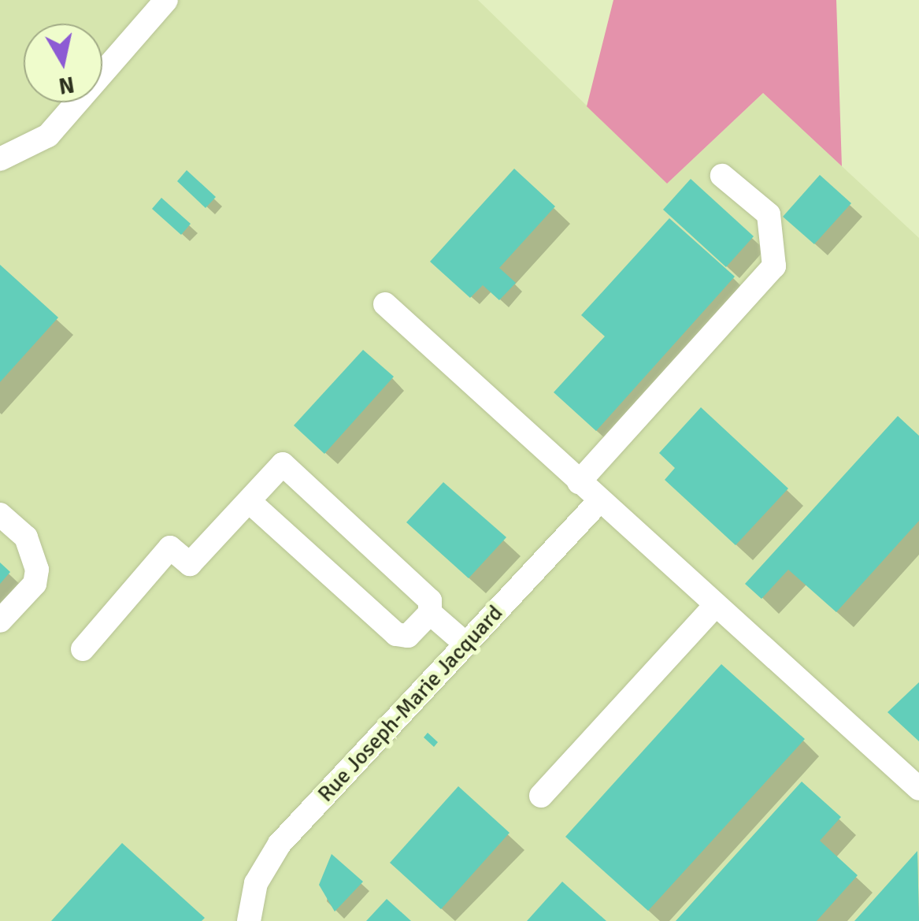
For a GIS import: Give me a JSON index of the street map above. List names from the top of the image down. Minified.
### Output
{"streets":{"street":["Rue Joseph-Marie Jacquard"]},"north":"bottom"}
